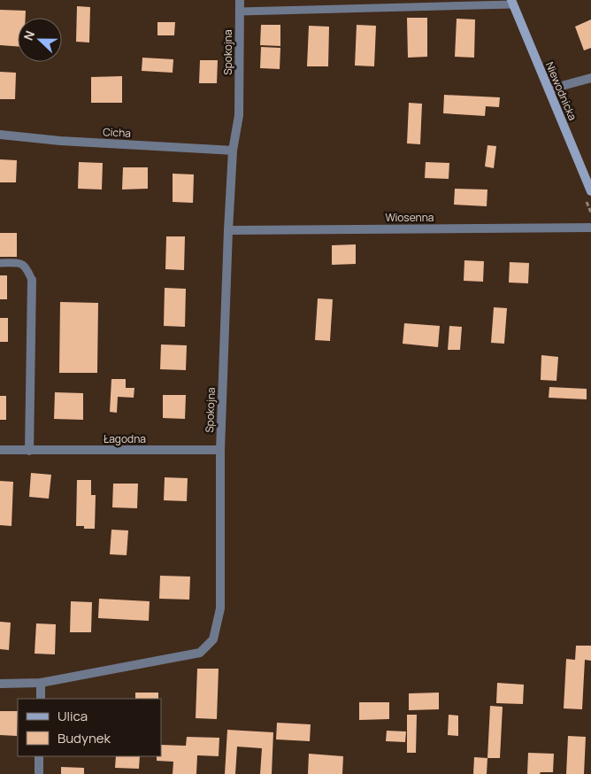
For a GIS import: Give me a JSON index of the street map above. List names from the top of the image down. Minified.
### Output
{"streets":{"street":["Spokojna","Niewodnicka","Cicha","Wiosenna","Łagodna"]},"crossings":[["Spokojna","Cicha"],["Spokojna","Wiosenna"],["Spokojna","Łagodna"]],"legend":["Ulica","Budynek"],"north":"left"}
